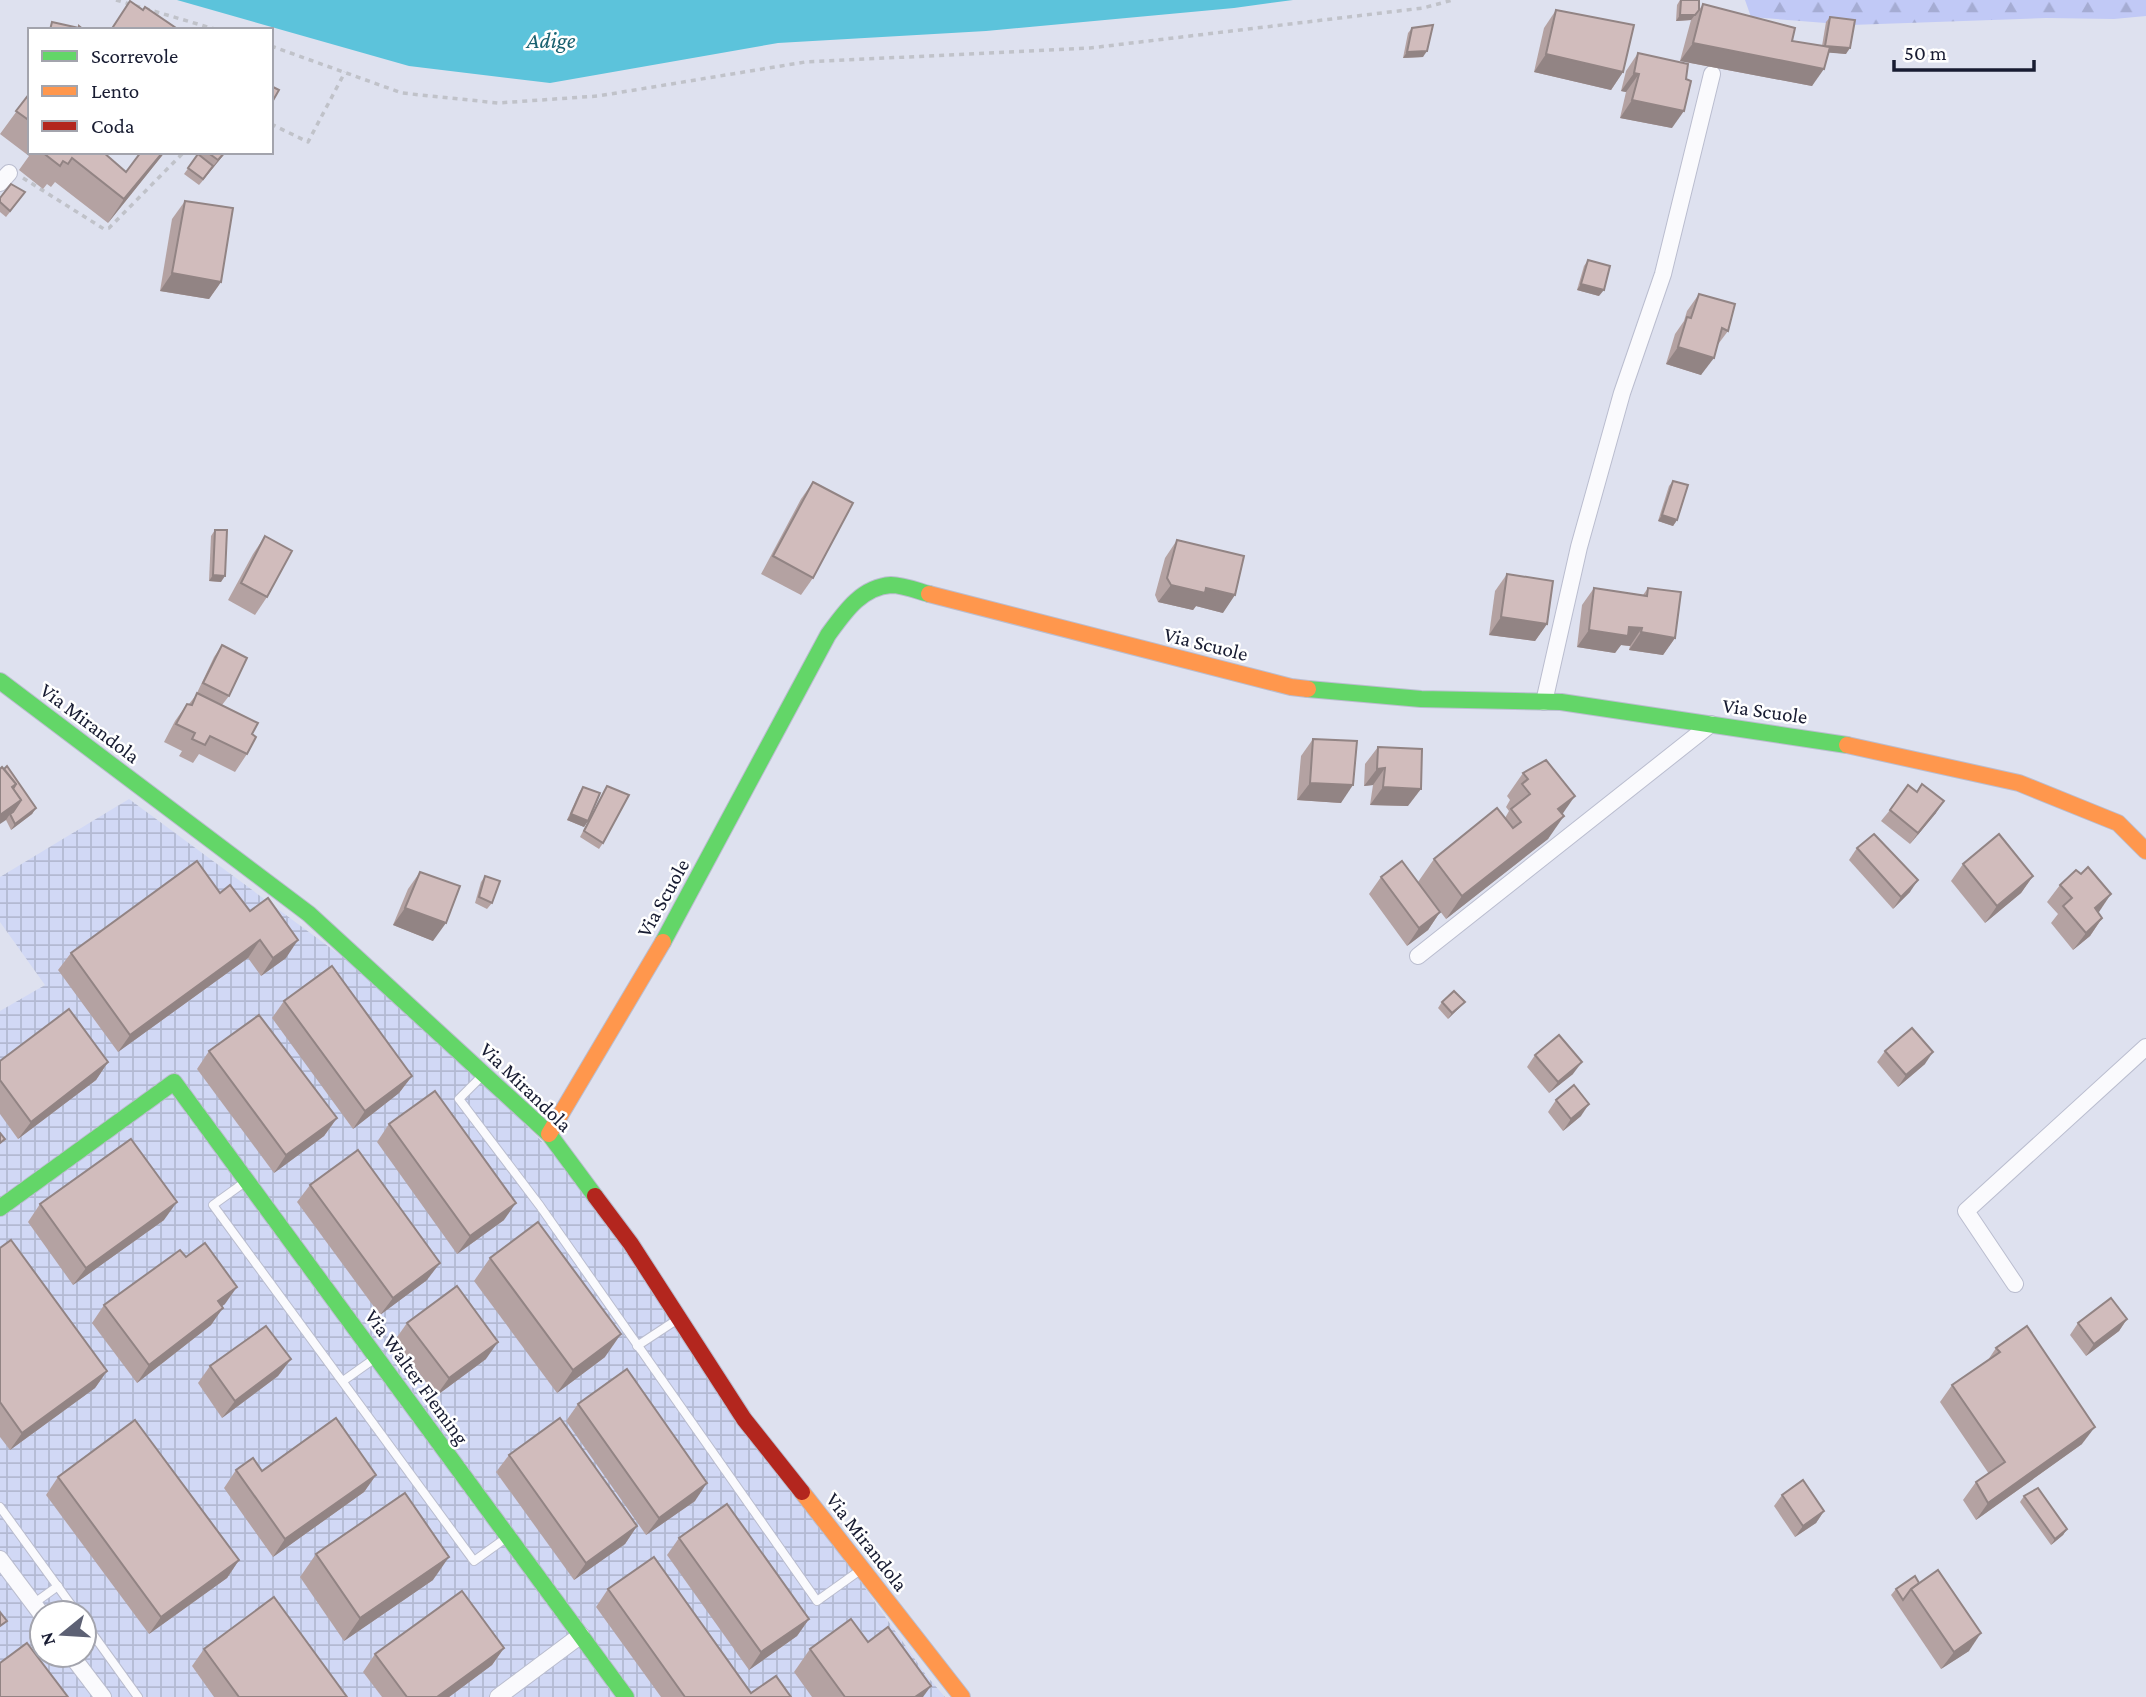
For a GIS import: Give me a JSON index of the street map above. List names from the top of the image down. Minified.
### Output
{"streets":{"street":["Via Scuole","Via Mirandola","Via Walter Fleming"]},"crossings":[["Via Scuole","Via Mirandola"]],"water":["Adige"],"legend":["Scorrevole","Lento","Coda"],"scale_bar":"50 m","north":"left"}
